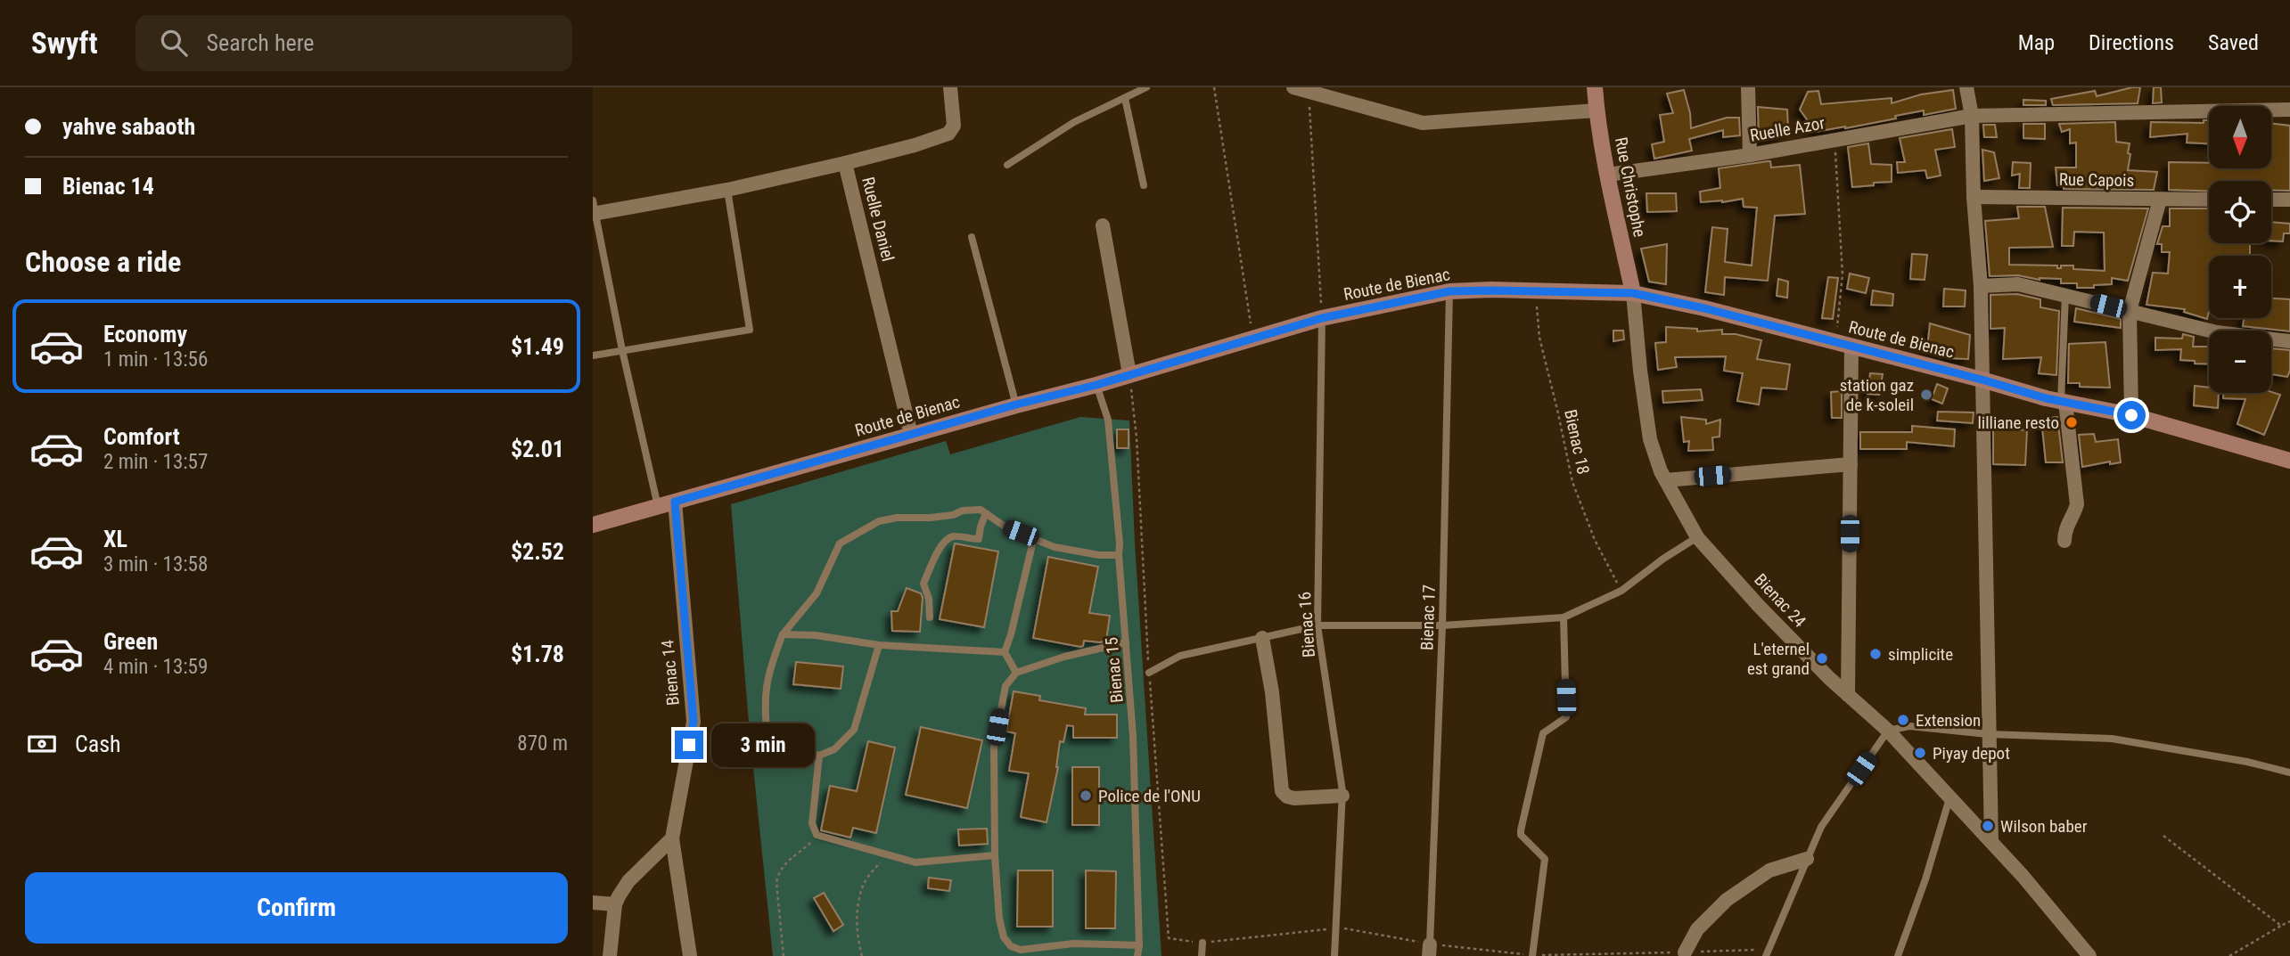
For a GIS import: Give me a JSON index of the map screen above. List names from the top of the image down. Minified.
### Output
{"streets":{"main road":["Rue Christophe","Route de Bienac"],"street":["Ruelle Azor","Rue Capois","Ruelle Daniel","Bienac 24","Bienac 14"],"lane":["Bienac 17","Bienac 16","Bienac 15"],"path":["Bienac 18"]},"crossings":[["Ruelle Azor","Rue Christophe"],["Rue Christophe","Route de Bienac"],["Rue Christophe","Bienac 24"],["Ruelle Daniel","Route de Bienac"],["Route de Bienac","Bienac 18"],["Route de Bienac","Bienac 24"],["Route de Bienac","Bienac 17"],["Route de Bienac","Bienac 16"],["Route de Bienac","Bienac 15"],["Route de Bienac","Bienac 14"]],"places":["station gaz de k-soleil","lilliane resto","simplicite","L'eternel est grand","Extension","Piyay depot","Police de l'ONU","Wilson baber"],"north":"bottom","page":{"header":"Swyft","search":"Search here","nav":["Map","Directions","Saved"],"banner":["yahve sabaoth","Bienac 14"],"map_buttons":["+","−"],"heading":"Choose a ride","list":[{"name":"Economy","note":"1 min · 13:56","value":"$1.49"},{"name":"Comfort","note":"2 min · 13:57","value":"$2.01"},{"name":"XL","note":"3 min · 13:58","value":"$2.52"},{"name":"Green","note":"4 min · 13:59","value":"$1.78"}],"pay":["Cash","870 m"],"bubble":"3 min","buttons":"Confirm"}}
